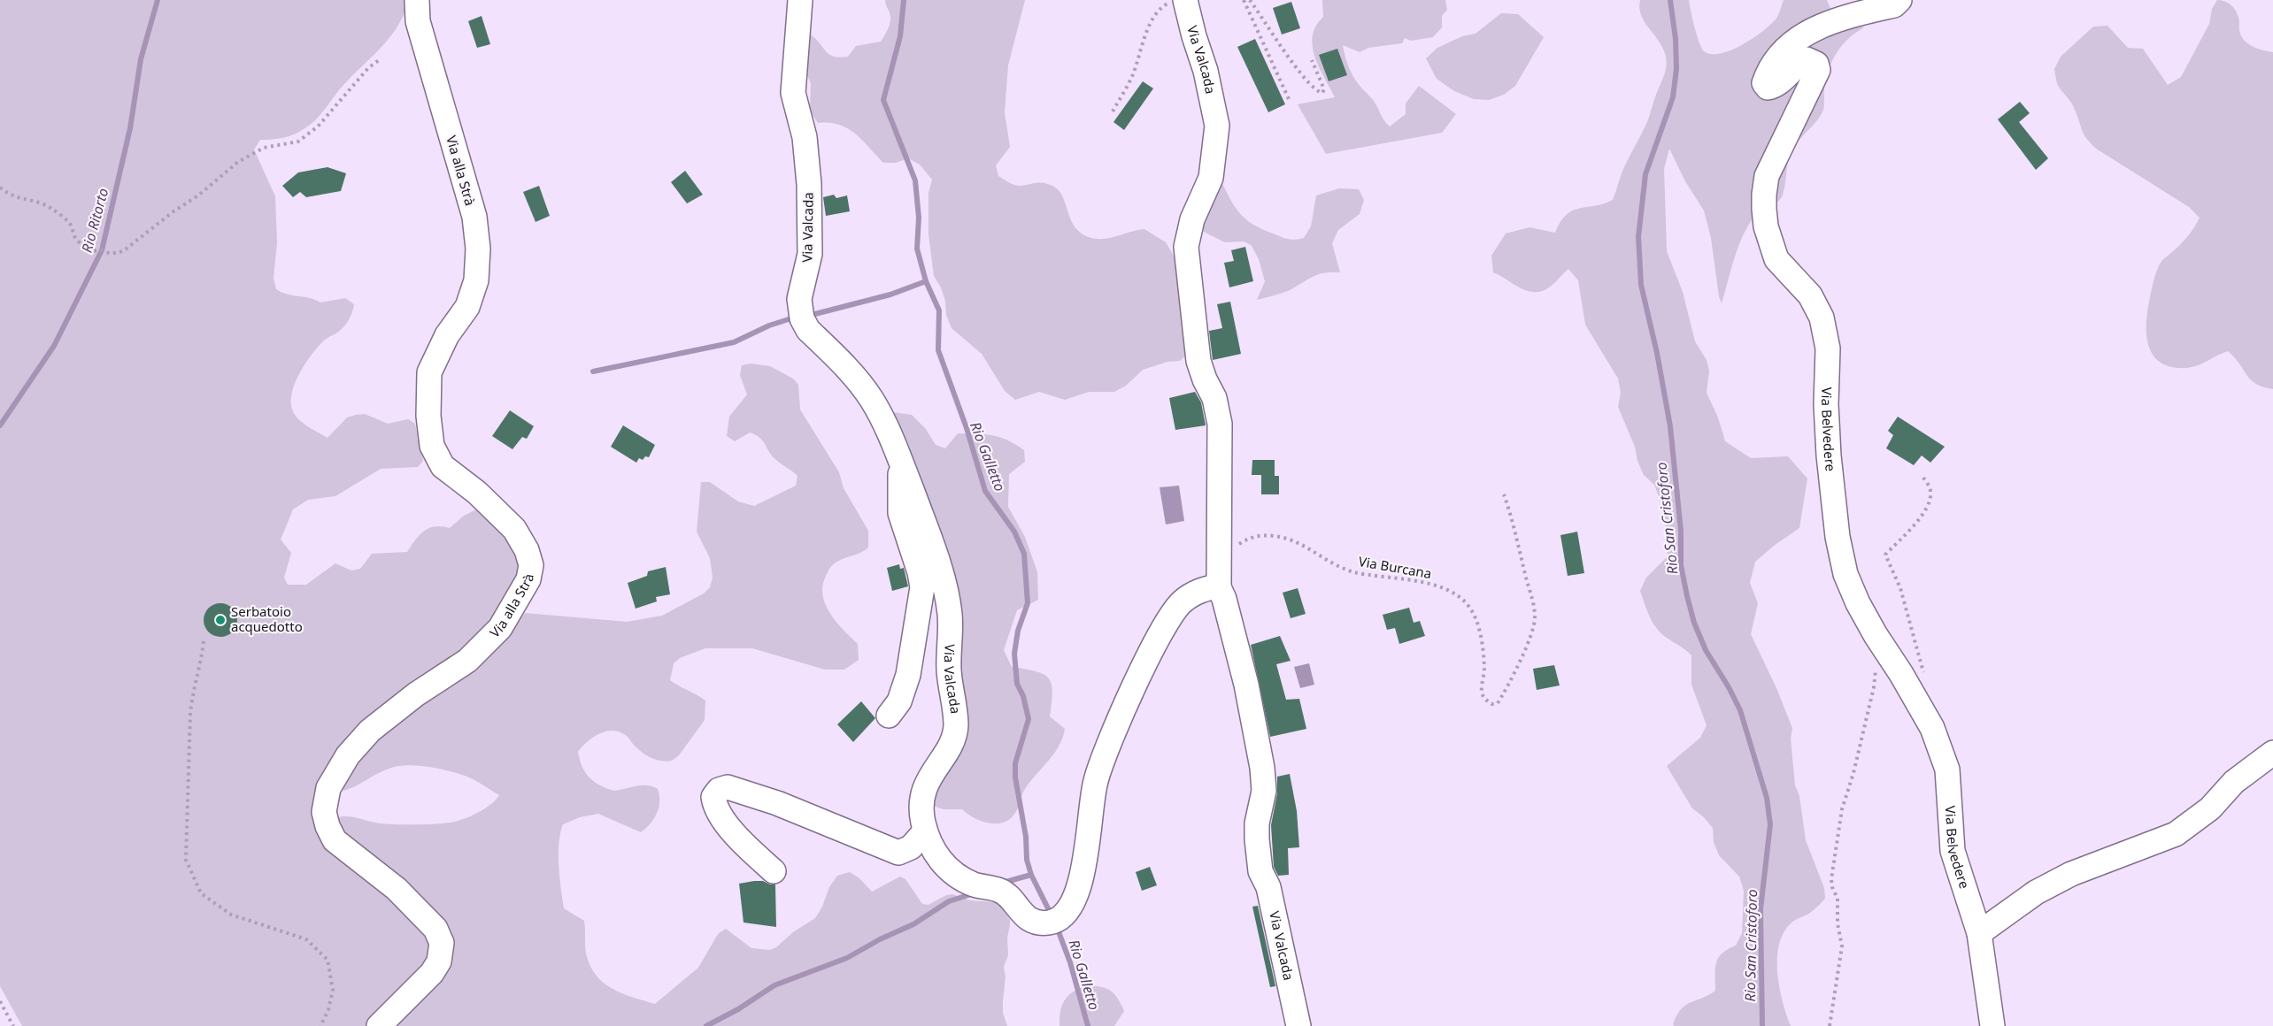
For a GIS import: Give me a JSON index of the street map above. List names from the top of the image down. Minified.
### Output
{"streets":{"street":["Via Valcada","Via alla Strà","Via Belvedere"],"path":["Via Burcana"]},"crossings":[["Via Valcada","Via Burcana"]],"water":["Rio Ritorto","Rio Galletto","Rio San Cristoforo"],"places":["Serbatoio acquedotto"]}
